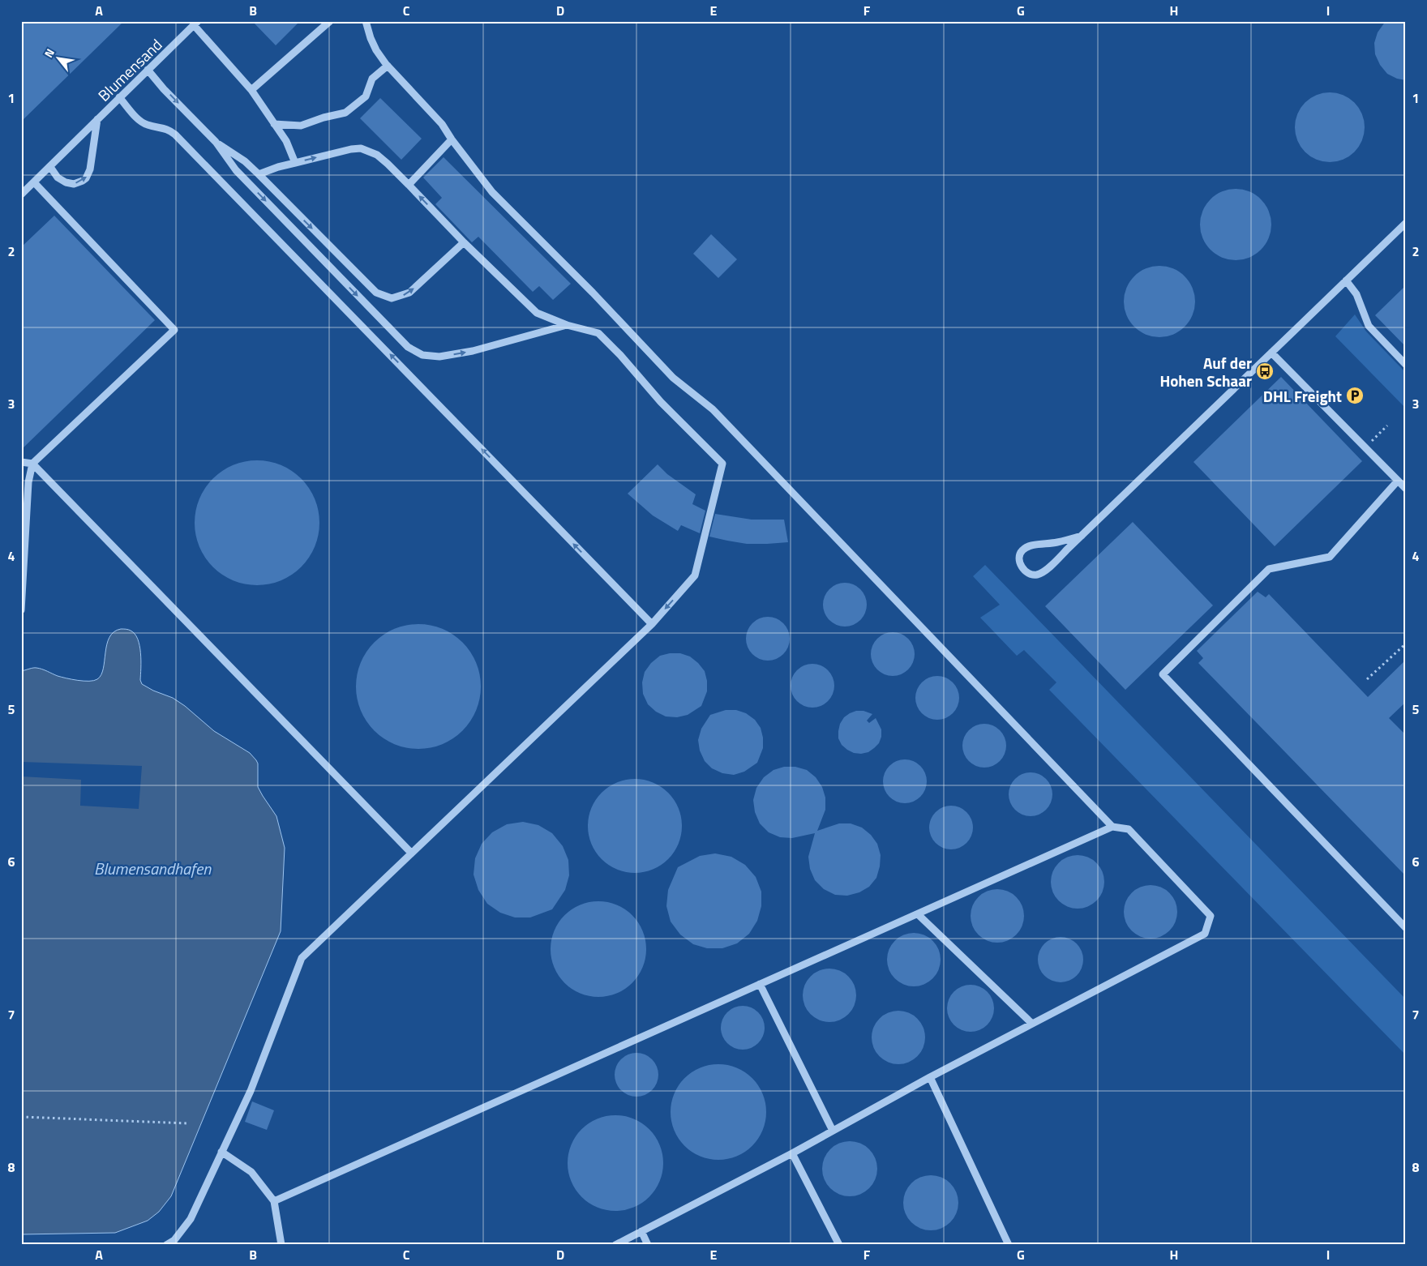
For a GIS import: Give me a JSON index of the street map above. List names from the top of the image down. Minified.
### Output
{"streets":{"street":["Blumensand"]},"water":["Blumensandhafen"],"places":{"bus stop":["Auf der Hohen Schaar"],"parking":["DHL Freight"]},"north":"top left","grid":{"columns":["A","B","C","D","E","F","G","H","I"],"rows":["1","2","3","4","5","6","7","8"]}}
